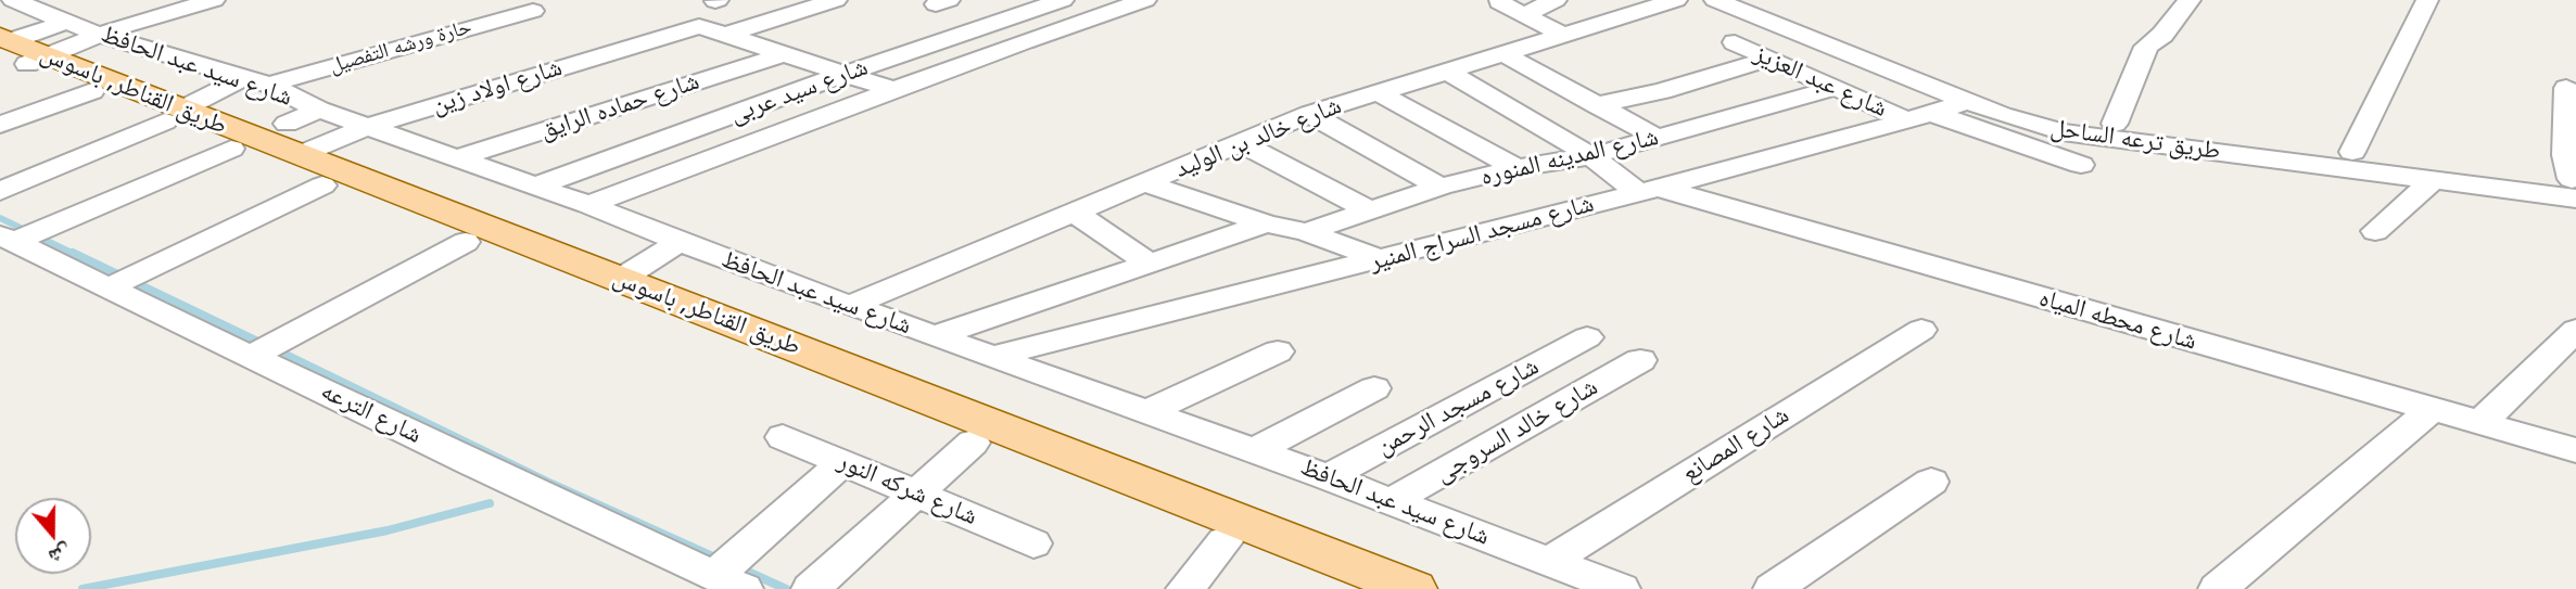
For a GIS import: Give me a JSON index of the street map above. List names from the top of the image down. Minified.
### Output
{"streets":{"main road":["طريق القناطر, باسوس"],"street":["حارة ورشه التفصيل","شارع سيد عبد الحافظ","شارع عبد العزيز","شارع اولاد زين","شارع سيد عربى","شارع حماده الرايق","شارع خالد بن الوليد","طريق ترعه الساحل","شارع المدينه المنوره","شارع مسجد السراج المنير","شارع محطه المياه","شارع مسجد الرحمن","شارع الترعه","شارع خالد السروجى","شارع المصانع","شارع شركه النور"]},"crossings":[["حارة ورشه التفصيل","شارع سيد عبد الحافظ"],["حارة ورشه التفصيل","طريق القناطر, باسوس"],["شارع سيد عبد الحافظ","شارع اولاد زين"],["شارع سيد عبد الحافظ","شارع سيد عربى"],["شارع سيد عبد الحافظ","شارع حماده الرايق"],["شارع سيد عبد الحافظ","شارع خالد بن الوليد"],["شارع سيد عبد الحافظ","شارع مسجد السراج المنير"],["شارع سيد عبد الحافظ","شارع مسجد الرحمن"],["شارع سيد عبد الحافظ","شارع خالد السروجى"],["شارع سيد عبد الحافظ","شارع المصانع"],["شارع عبد العزيز","شارع المدينه المنوره"],["شارع عبد العزيز","شارع مسجد السراج المنير"],["شارع اولاد زين","طريق القناطر, باسوس"],["طريق ترعه الساحل","شارع مسجد السراج المنير"],["شارع مسجد السراج المنير","شارع محطه المياه"]],"north":"bottom"}
